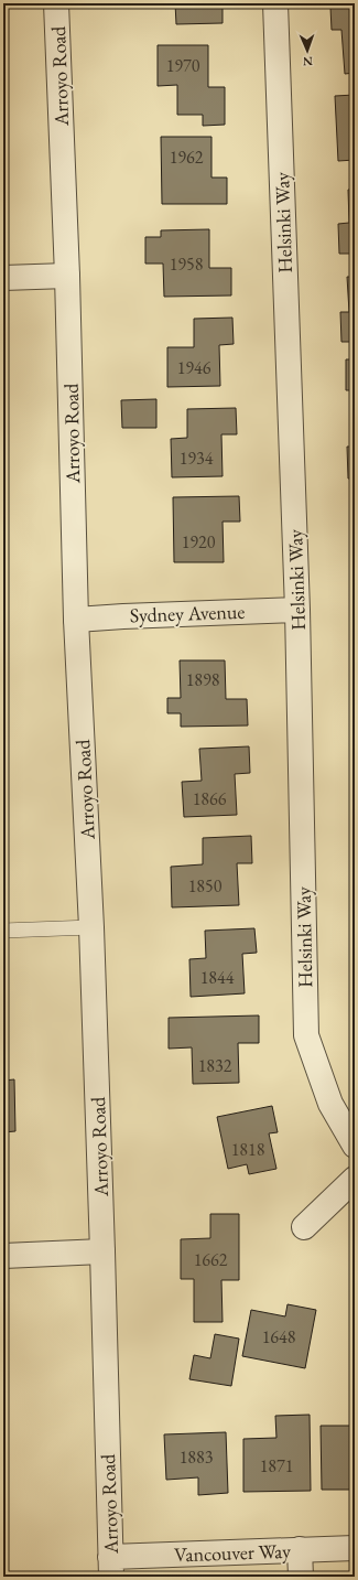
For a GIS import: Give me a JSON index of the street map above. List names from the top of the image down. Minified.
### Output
{"streets":{"street":["Arroyo Road","Helsinki Way","Sydney Avenue","Vancouver Way"]},"crossings":[["Arroyo Road","Sydney Avenue"],["Arroyo Road","Vancouver Way"],["Helsinki Way","Sydney Avenue"]],"house_numbers":["1970","1962","1958","1946","1934","1920","1898","1866","1850","1844","1832","1818","1662","1648","1883","1871"],"north":"bottom"}
